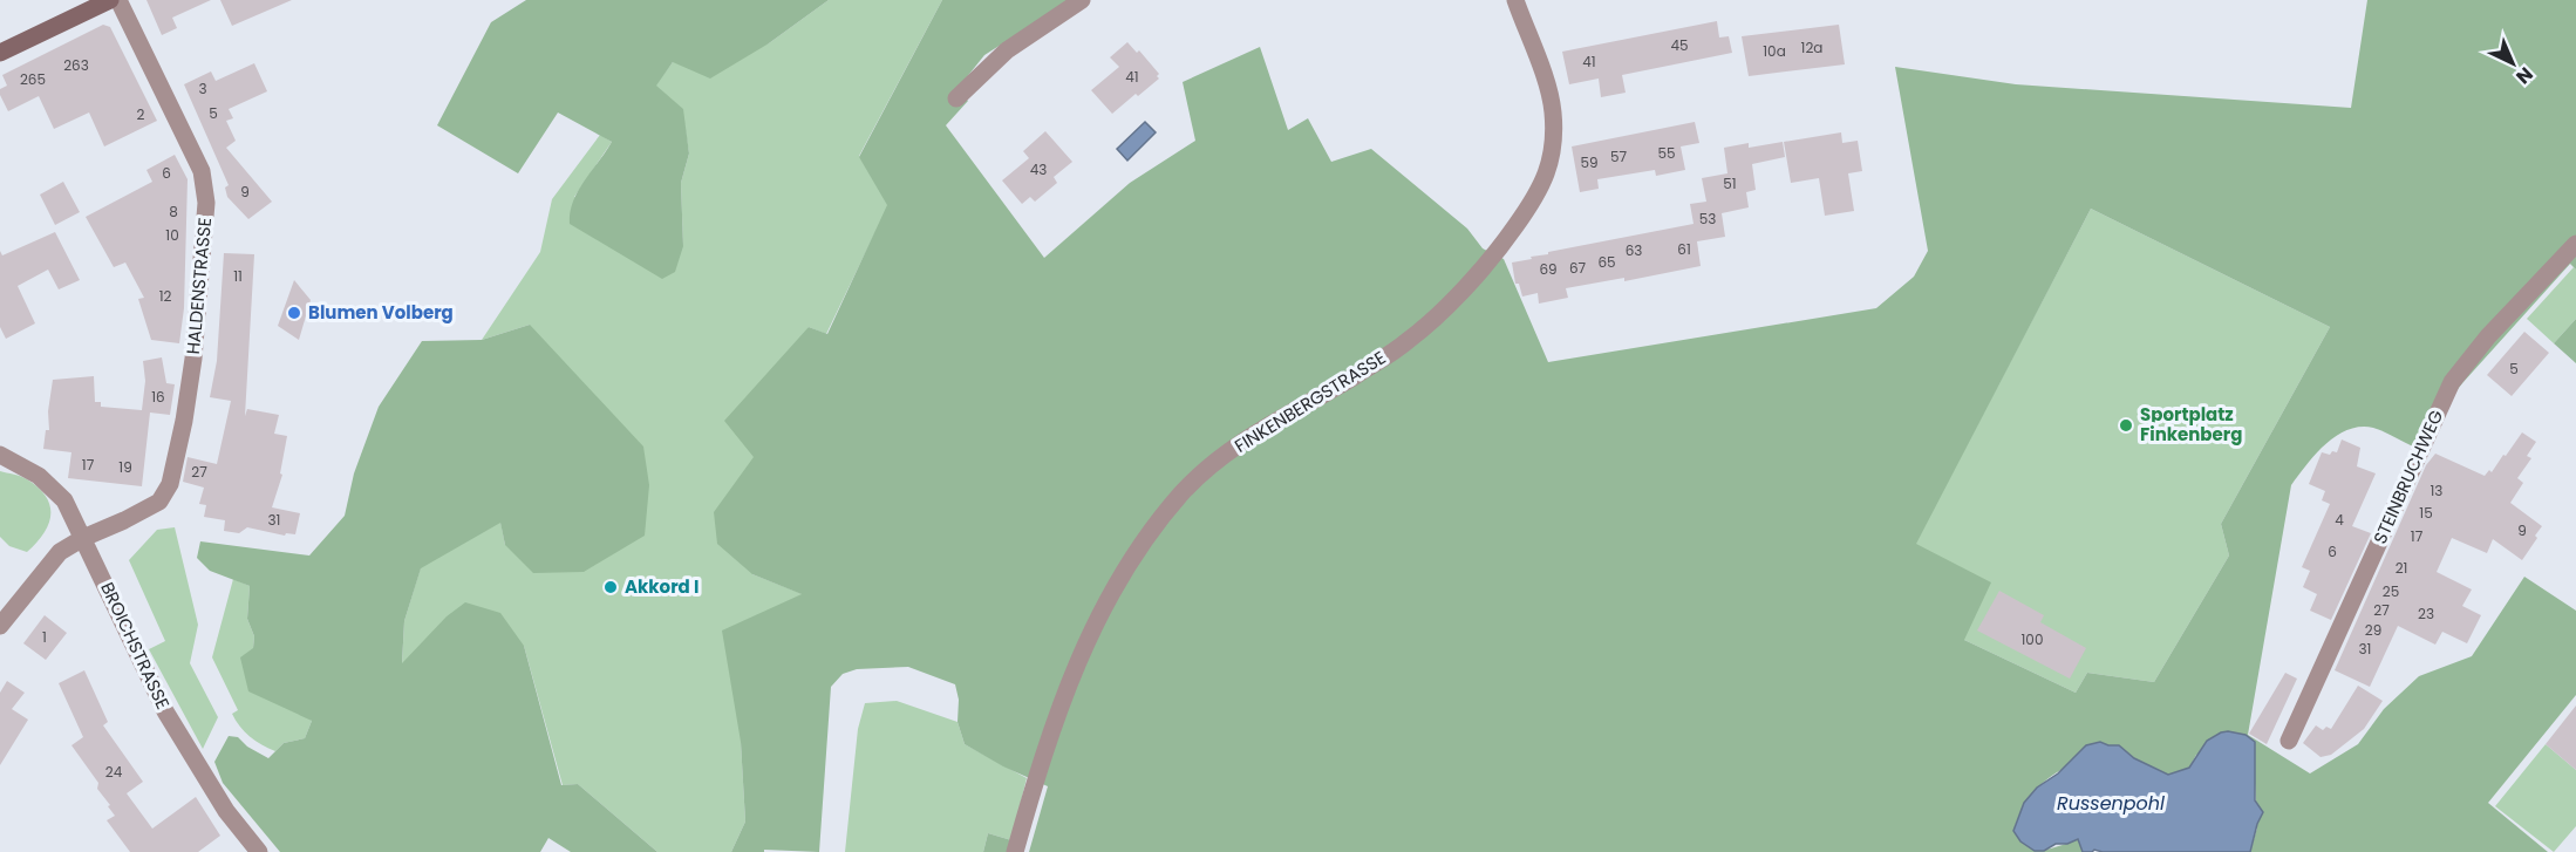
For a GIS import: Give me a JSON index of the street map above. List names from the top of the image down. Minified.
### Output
{"streets":{"street":["HALDENSTRASSE","FINKENBERGSTRASSE","STEINBRUCHWEG","BROICHSTRASSE"]},"crossings":[["HALDENSTRASSE","BROICHSTRASSE"]],"water":["Russenpohl"],"places":["Blumen Volberg","Sportplatz Finkenberg","Akkord I"],"house_numbers":["45","12a","10a","41","263","41","265","3","5","2","55","57","59","43","6","51","9","8","53","10","61","63","65","67","69","11","12","5","16","17","19","27","13","15","31","4","9","17","6","21","25","27","23","29","1","100","31","24"],"north":"bottom right"}
